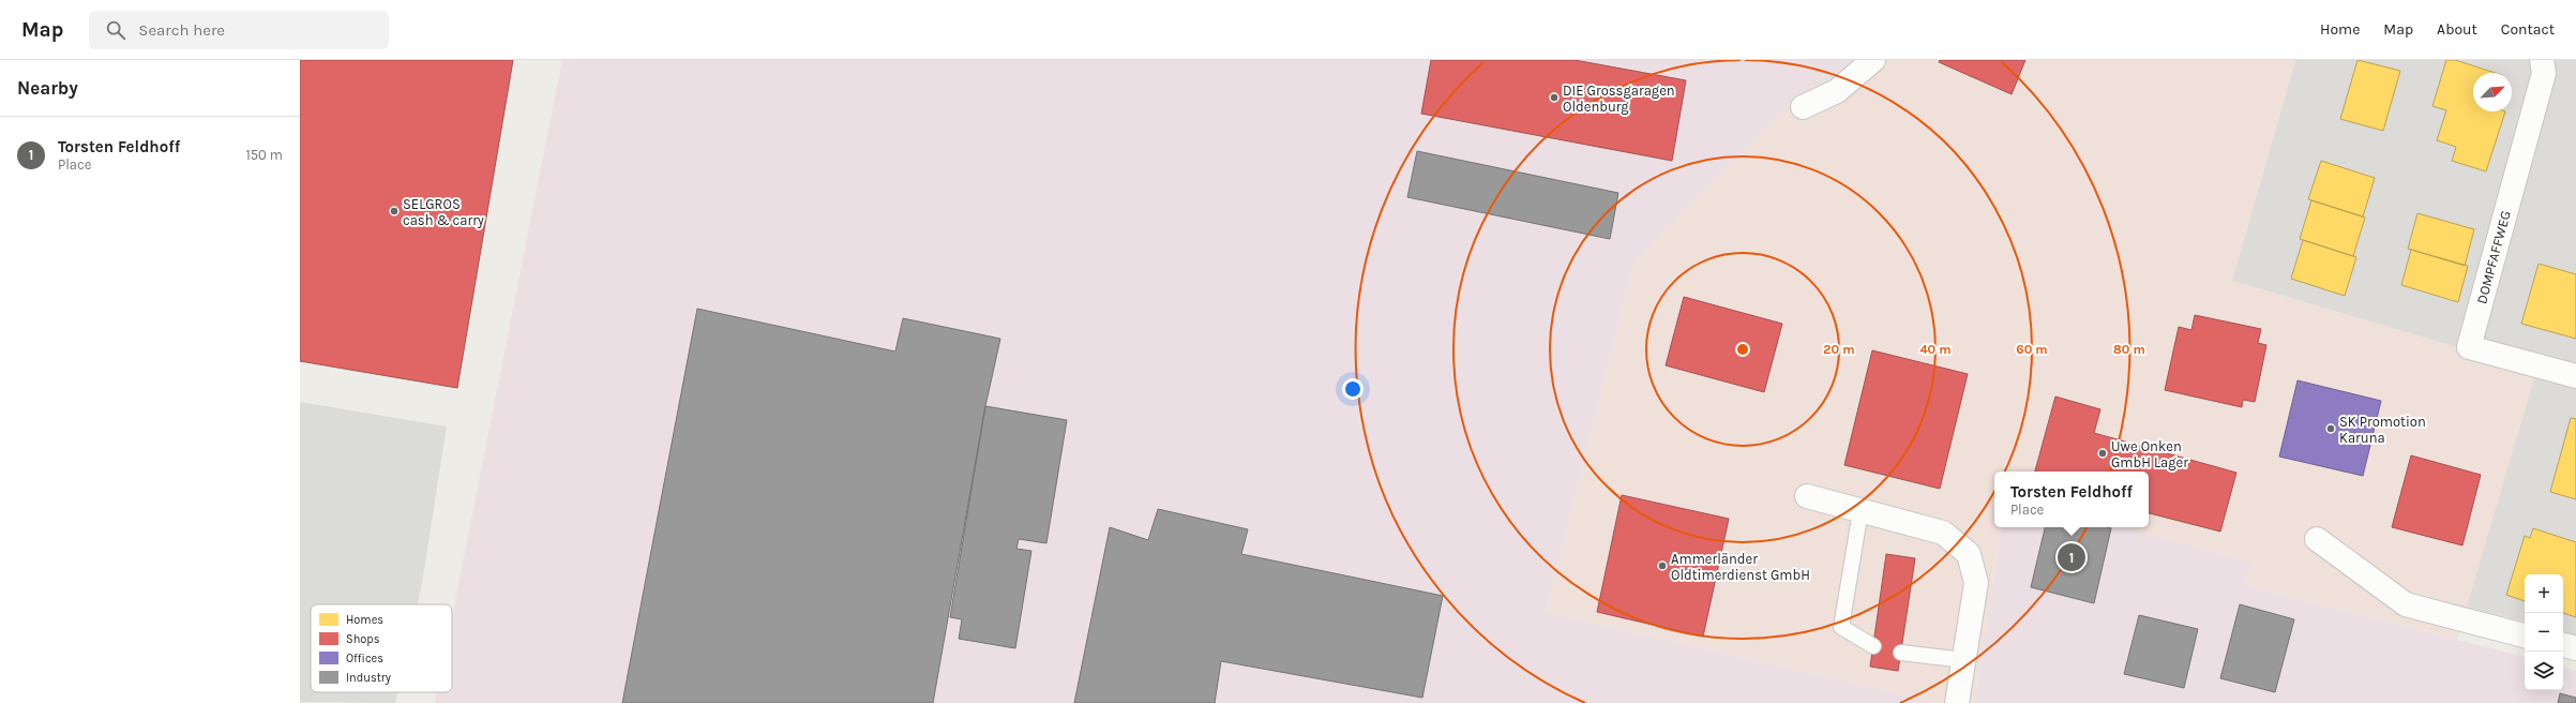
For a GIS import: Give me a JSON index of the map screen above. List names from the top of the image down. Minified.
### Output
{"streets":{"street":["DOMPFAFFWEG"]},"places":["DIE Grossgaragen Oldenburg","SELGROS cash & carry","SK Promotion Karuna","Uwe Onken GmbH Lager","Ammerländer Oldtimerdienst GmbH"],"legend":["Homes","Shops","Offices","Industry"],"north":"top right","page":{"header":"Map","search":"Search here","nav":["Home","Map","About","Contact"],"heading":"Nearby","list":[{"mark":"1","name":"Torsten Feldhoff","note":"Place","value":"150 m"}],"popup":["Torsten Feldhoff","Place"],"pins":"1","map_buttons":["+","−"]},"rings":["20 m","40 m","60 m","80 m"]}
